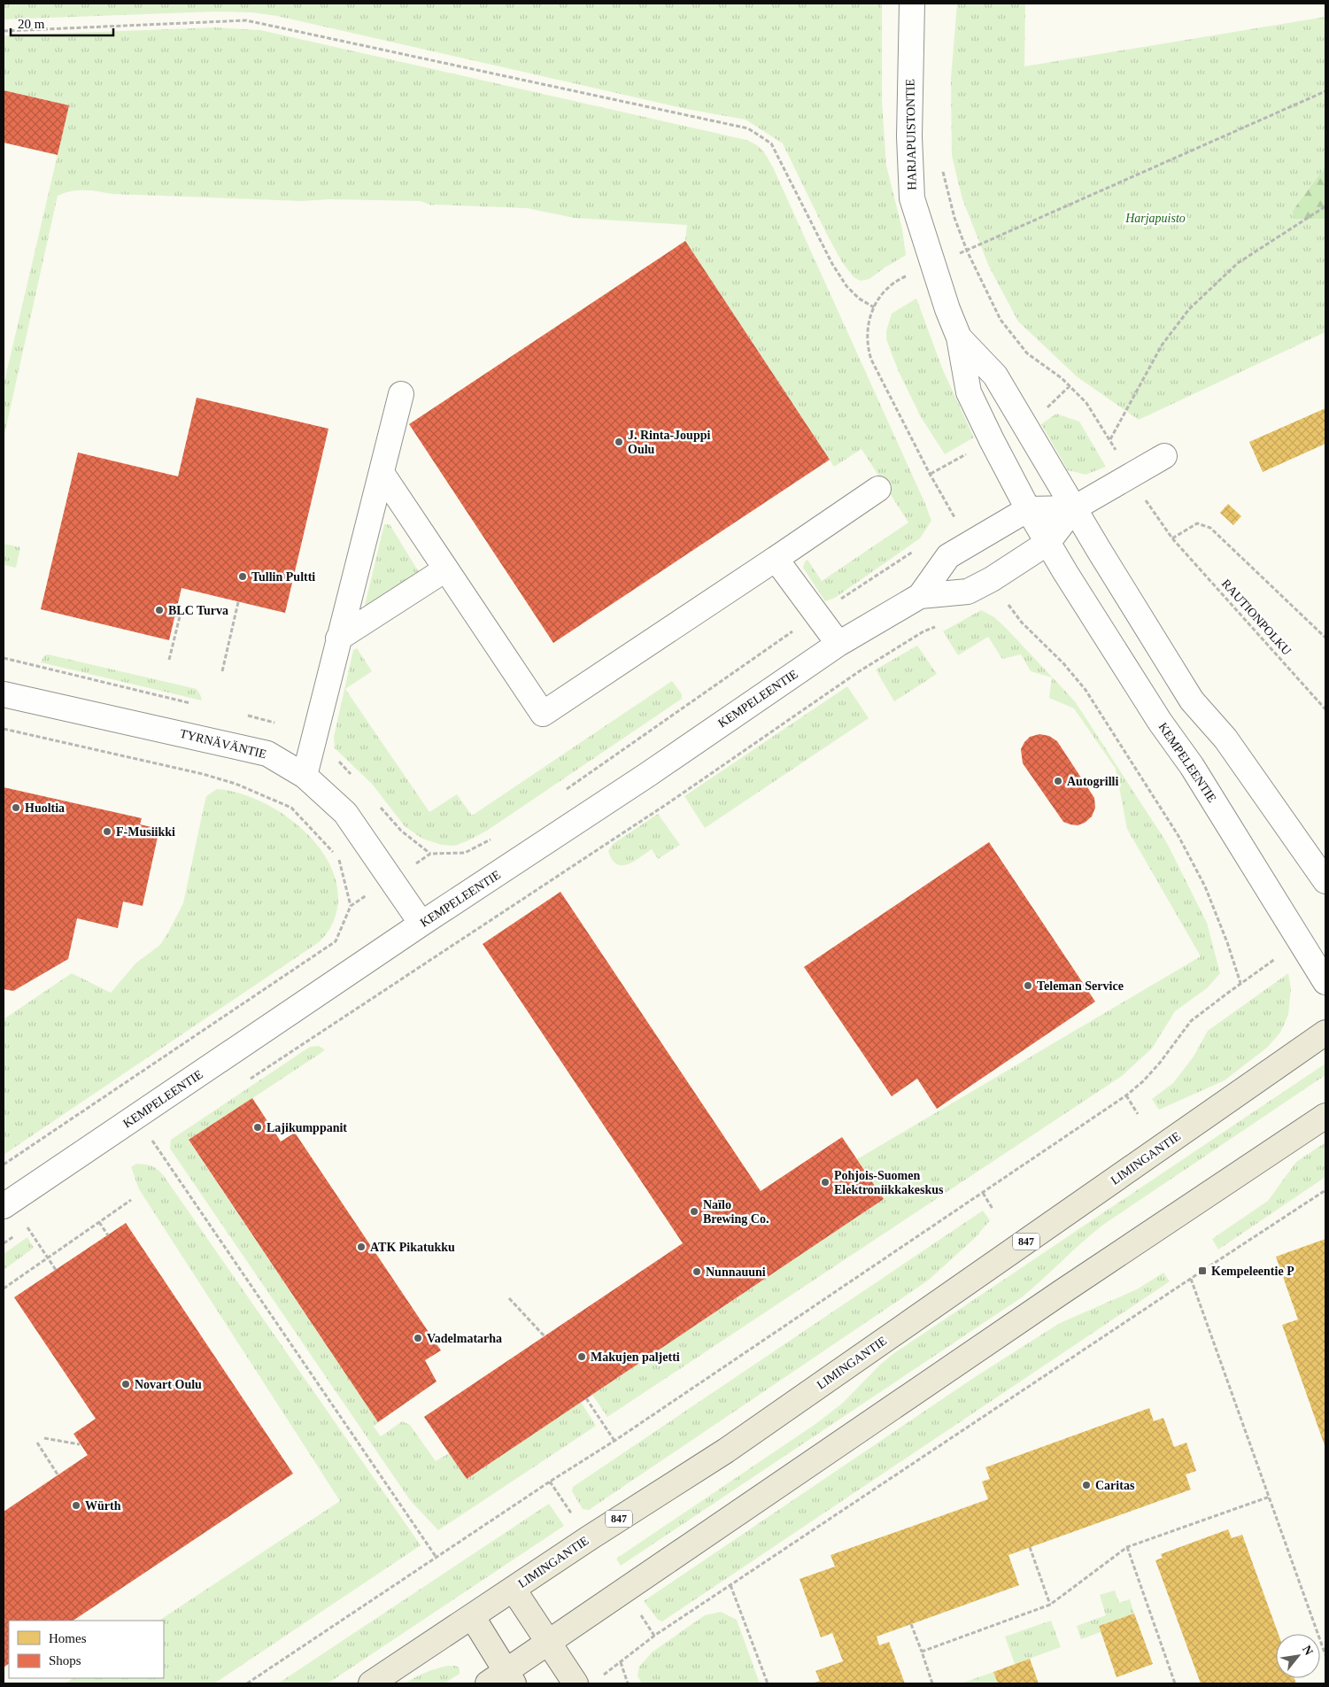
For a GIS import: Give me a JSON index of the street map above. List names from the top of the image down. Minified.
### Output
{"streets":{"main road":["LIMINGANTIE","847"],"street":["HARJAPUISTONTIE","KEMPELEENTIE","TYRNÄVÄNTIE"],"path":["RAUTIONPOLKU"]},"crossings":[["HARJAPUISTONTIE","KEMPELEENTIE"],["KEMPELEENTIE","TYRNÄVÄNTIE"]],"parks":["Harjapuisto"],"places":{"other":["J. Rinta-Jouppi Oulu","Tullin Pultti","BLC Turva","Autogrilli","Huoltia","F-Musiikki","Teleman Service","Lajikumppanit","Pohjois-Suomen Elektroniikkakeskus","Naïlo Brewing Co.","ATK Pikatukku","Nunnauuni","Vadelmatarha","Makujen paljetti","Novart Oulu","Caritas","Würth"],"transit":["Kempeleentie P"]},"legend":["Homes","Shops"],"scale_bar":"20 m","north":"top right"}
